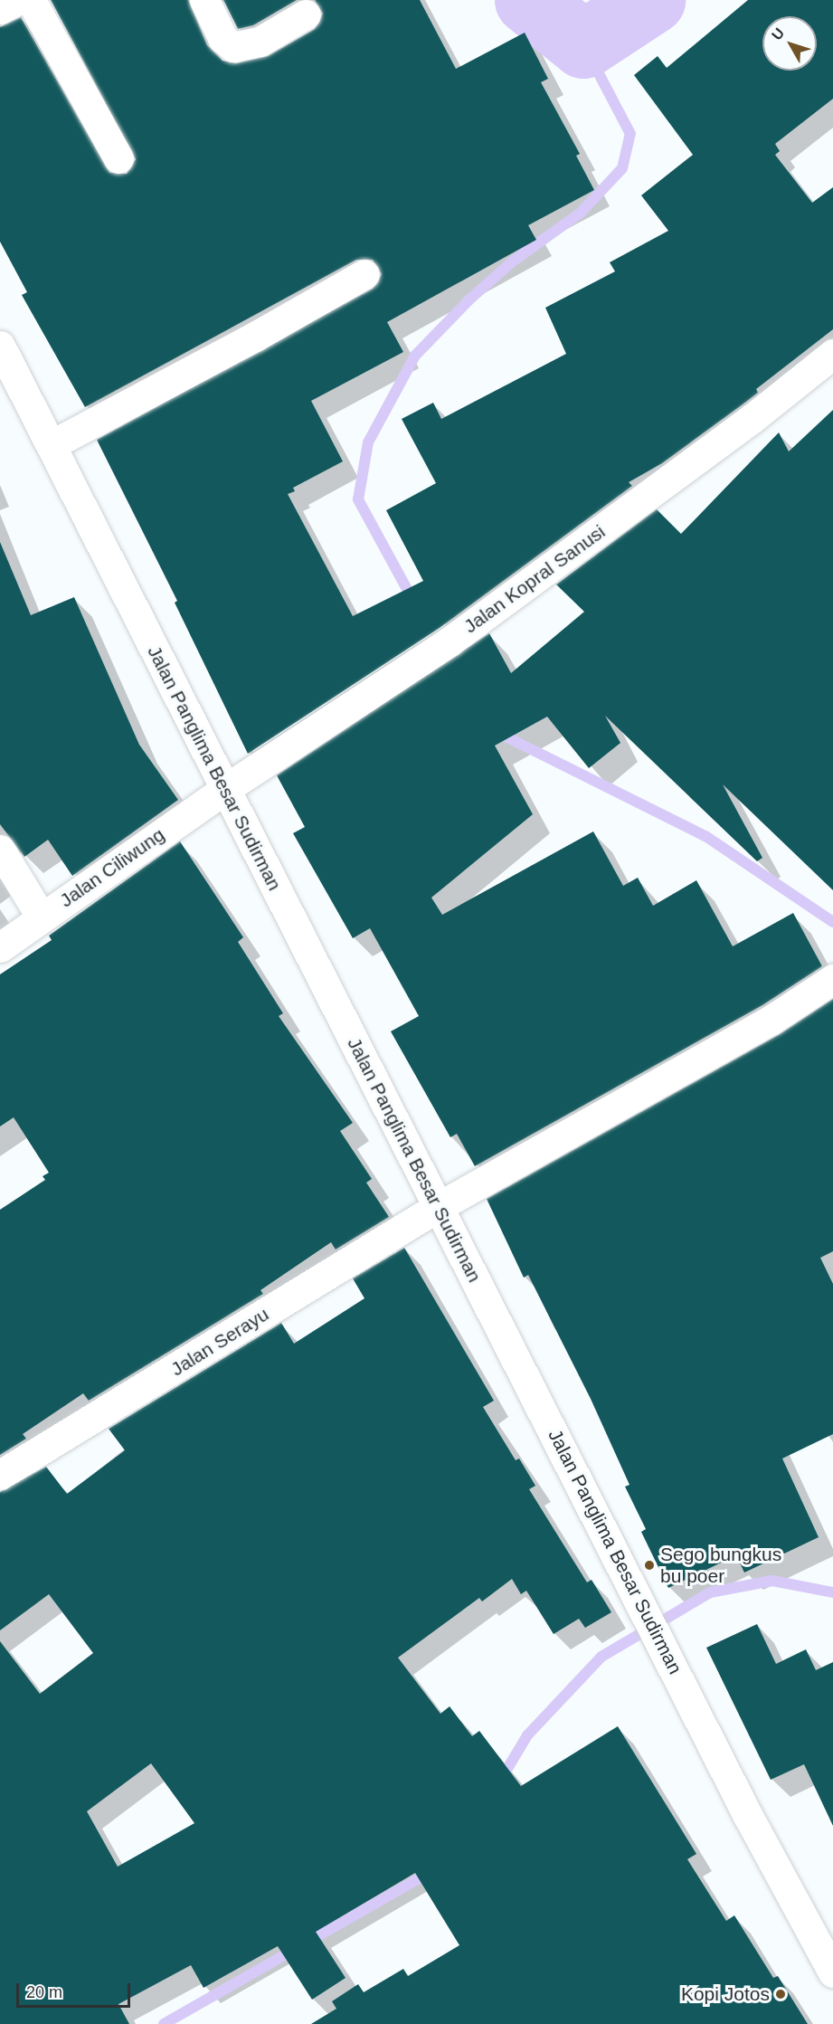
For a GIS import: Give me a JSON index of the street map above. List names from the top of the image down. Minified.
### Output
{"streets":{"street":["Jalan Kopral Sanusi","Jalan Panglima Besar Sudirman","Jalan Ciliwung","Jalan Serayu"]},"crossings":[["Jalan Kopral Sanusi","Jalan Panglima Besar Sudirman"],["Jalan Kopral Sanusi","Jalan Ciliwung"],["Jalan Panglima Besar Sudirman","Jalan Ciliwung"],["Jalan Panglima Besar Sudirman","Jalan Serayu"]],"places":["Sego bungkus bu poer","Kopi Jotos"],"scale_bar":"20 m","north":"top left"}
